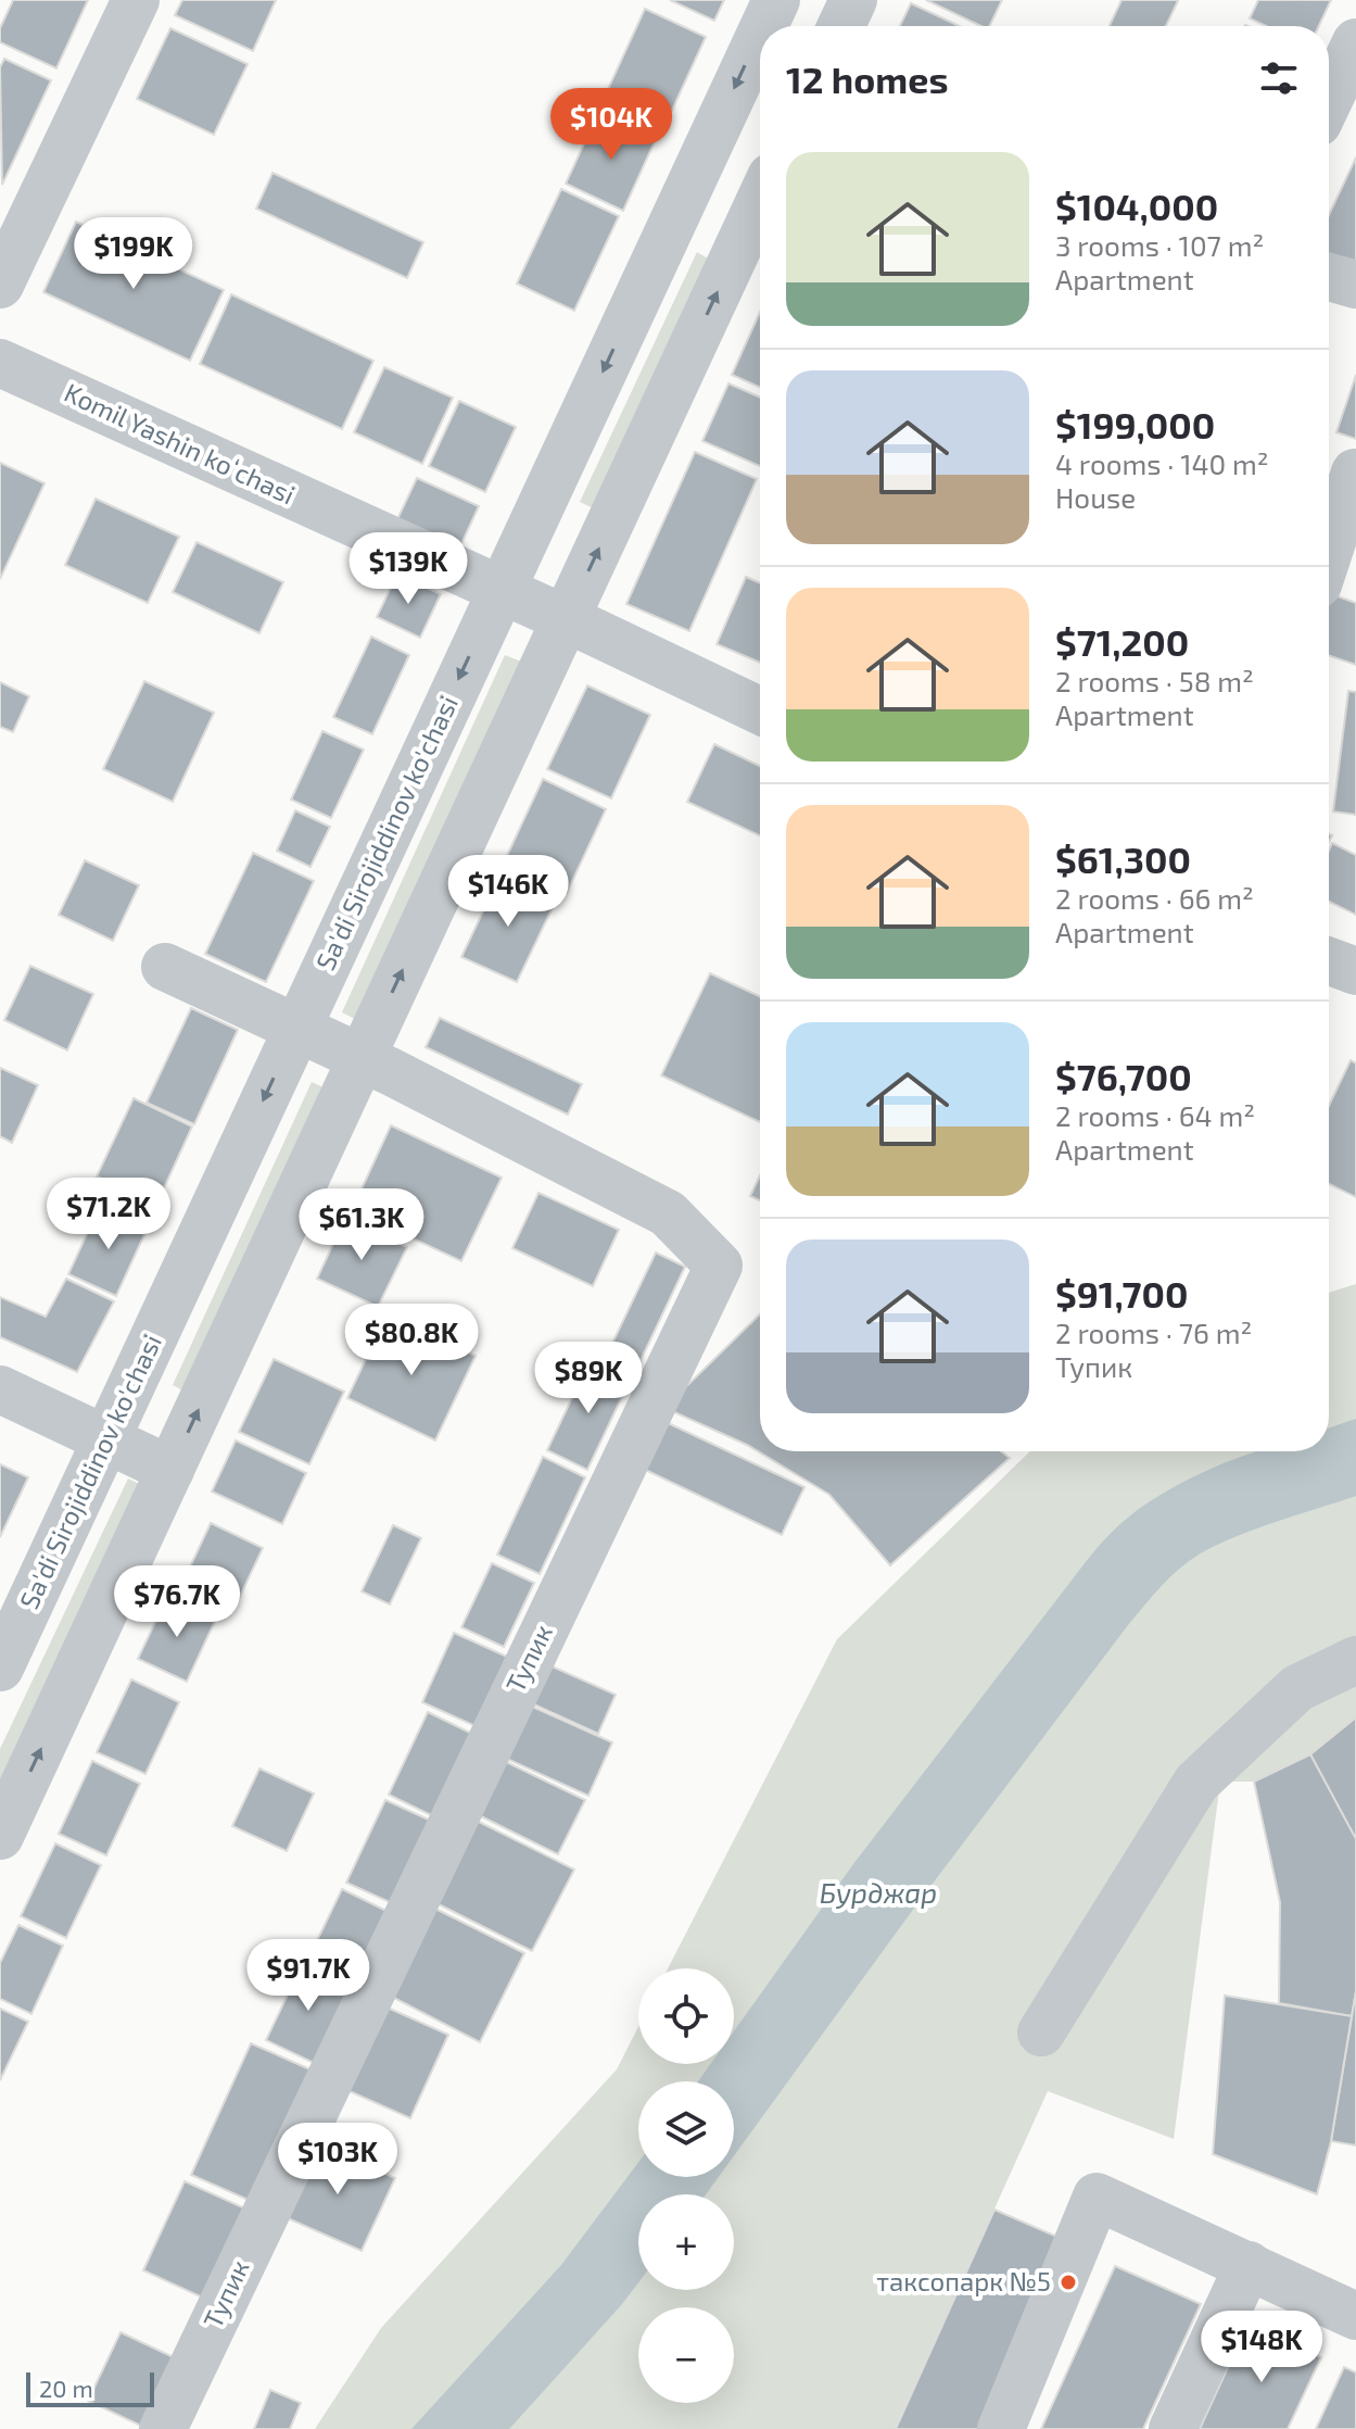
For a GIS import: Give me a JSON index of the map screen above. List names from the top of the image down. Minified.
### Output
{"streets":{"street":["Komil Yashin koʻchasi","Sa'di Sirojiddinov ko'chasi","Тупик"]},"crossings":[["Komil Yashin koʻchasi","Sa'di Sirojiddinov ko'chasi"]],"water":["Бурджар"],"places":["таксопарк №5"],"scale_bar":"20 m","page":{"heading":"12 homes","price":["$104K","$199K","$139K","$146K","$71.2K","$61.3K","$80.8K","$89K","$76.7K","$91.7K","$103K","$148K"],"list":[{"name":"$104,000","note":"3 rooms · 107 m² · Apartment"},{"name":"$199,000","note":"4 rooms · 140 m² · House"},{"name":"$71,200","note":"2 rooms · 58 m² · Apartment"},{"name":"$61,300","note":"2 rooms · 66 m² · Apartment"},{"name":"$76,700","note":"2 rooms · 64 m² · Apartment"},{"name":"$91,700","note":"2 rooms · 76 m² · Тупик"}],"map_buttons":["+","−"],"scale":"20 m"}}
